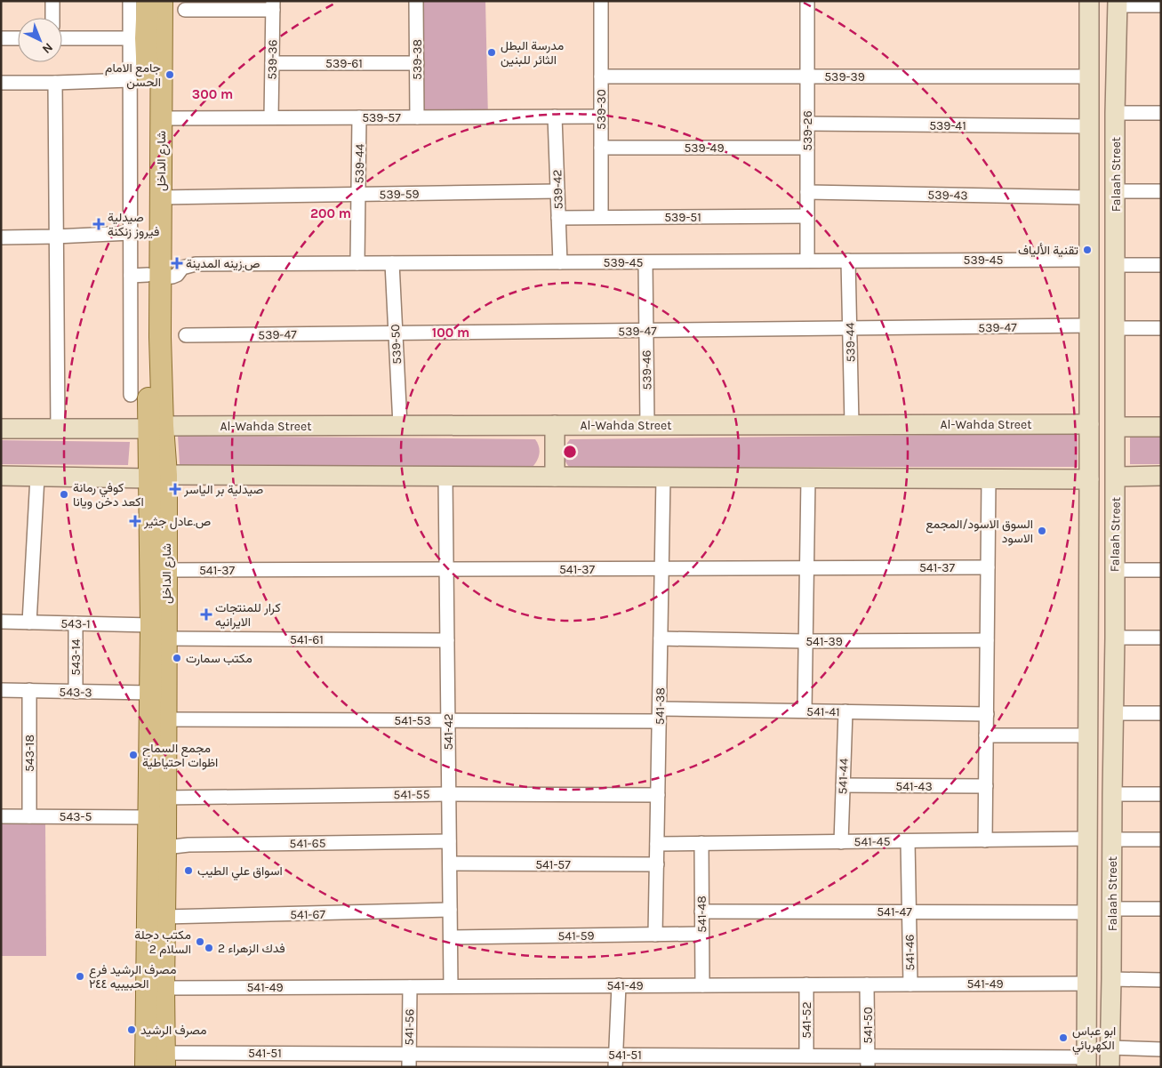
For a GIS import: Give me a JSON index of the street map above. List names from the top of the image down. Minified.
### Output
{"streets":{"main road":["شارع الداخل"],"street":["539-36","539-38","539-61","539-39","539-30","539-57","539-41","539-26","539-49","539-44","Falaah Street","539-42","539-59","539-43","539-51","539-45","539-47","539-50","539-46","Al-Wahda Street","541-37","543-1","541-61","541-39","543-14","543-3","541-38","541-41","541-53","541-42","543-18","541-44","541-43","541-55","543-5","541-45","541-65","541-57","541-47","541-67","541-48","541-59","541-46","541-49","541-52","541-50","541-56","541-51"]},"crossings":[["539-36","539-61"],["539-36","539-57"],["539-38","539-61"],["539-38","539-57"],["539-39","539-30"],["539-39","539-26"],["539-39","Falaah Street"],["539-30","539-57"],["539-30","539-49"],["539-30","539-51"],["539-57","شارع الداخل"],["539-57","539-44"],["539-57","539-42"],["539-41","539-26"],["539-41","Falaah Street"],["539-26","539-49"],["539-26","539-43"],["539-26","539-51"],["539-26","539-45"],["شارع الداخل","539-59"],["شارع الداخل","539-45"],["شارع الداخل","Al-Wahda Street"],["شارع الداخل","541-37"],["شارع الداخل","543-1"],["شارع الداخل","541-61"],["شارع الداخل","543-3"],["شارع الداخل","541-53"],["شارع الداخل","541-55"],["شارع الداخل","543-5"],["شارع الداخل","541-65"],["شارع الداخل","541-67"],["شارع الداخل","541-49"],["شارع الداخل","541-51"],["539-44","539-59"],["539-44","539-45"],["539-44","539-47"],["539-44","Al-Wahda Street"],["Falaah Street","539-43"],["Falaah Street","539-45"],["Falaah Street","539-47"],["Falaah Street","Al-Wahda Street"],["Falaah Street","541-45"],["Falaah Street","541-47"],["Falaah Street","541-49"],["Falaah Street","541-51"],["539-42","539-59"],["539-42","539-51"],["539-42","539-45"],["539-45","539-50"],["539-45","539-46"],["539-47","539-50"],["539-47","539-46"],["539-50","Al-Wahda Street"],["539-46","Al-Wahda Street"],["541-37","541-38"],["541-37","541-42"],["543-1","541-61"],["543-1","543-14"],["541-61","541-42"],["541-39","541-38"],["543-14","543-3"],["543-3","543-18"],["541-38","541-41"],["541-38","541-53"],["541-38","541-55"],["541-38","541-45"],["541-38","541-57"],["541-38","541-59"],["541-41","541-53"],["541-41","541-44"],["541-53","541-42"],["541-42","541-55"],["541-42","541-65"],["541-42","541-57"],["541-42","541-67"],["541-42","541-59"],["541-42","541-49"],["543-18","543-5"],["541-44","541-43"],["541-44","541-45"],["541-45","541-48"],["541-45","541-46"],["541-47","541-48"],["541-47","541-46"],["541-48","541-59"],["541-48","541-49"],["541-46","541-49"],["541-49","541-52"],["541-49","541-50"],["541-49","541-56"],["541-52","541-51"],["541-50","541-51"],["541-56","541-51"]],"places":{"other":["مدرسة البطل الثائر للبنين","جامع الامام الحسن","تقنية الألياف","كوفي رمانة اكعد دخن ويانا","السوق الاسود/المجمع الاسود","مكتب سمارت","مجمع السماح اظوات احتياطية","اسواق علي الطيب","مكتب دجلة السلام 2","فدك الزهراء 2","مصرف الرشيد فرع الحبيبيه ٢٤٤","مصرف الرشيد","ابو عباس الكهربائي"],"health":["صيدلية فيروز زنكنة","ص.زينه المدينة","صيدلية بر الياسر","ص.عادل جثير","كرار للمنتجات الايرانيه"]},"north":"bottom right","rings":["300 m","200 m","100 m"]}
